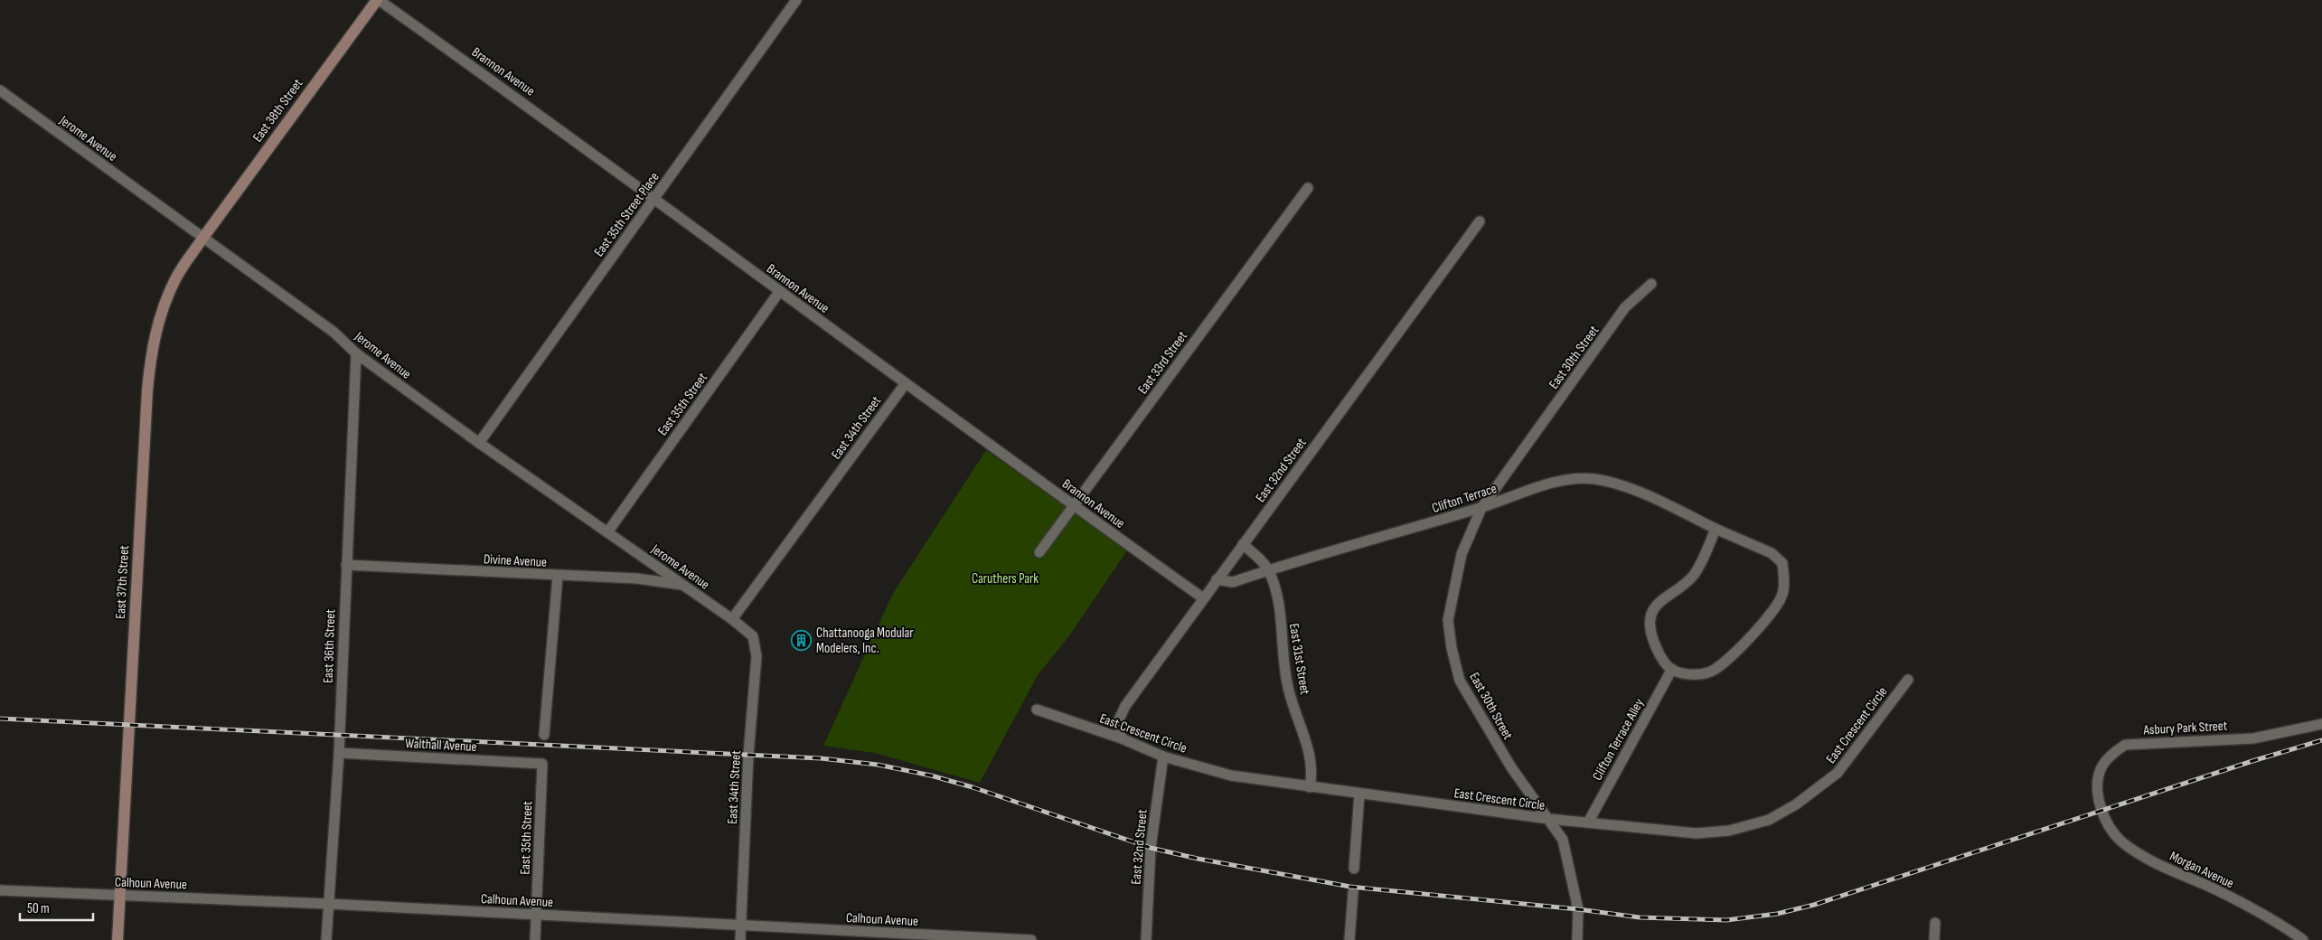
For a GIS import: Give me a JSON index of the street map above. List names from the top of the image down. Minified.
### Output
{"streets":{"main road":["East 38th Street","East 37th Street"],"street":["Brannon Avenue","Jerome Avenue","East 35th Street Place","East 30th Street","East 33rd Street","East 35th Street","East 34th Street","East 32nd Street","Clifton Terrace","Divine Avenue","East 36th Street","East 31st Street","East Crescent Circle","Asbury Park Street","Clifton Terrace Alley","Walthall Avenue","Morgan Avenue","Calhoun Avenue"]},"crossings":[["Brannon Avenue","East 38th Street"],["Brannon Avenue","East 35th Street Place"],["Brannon Avenue","East 33rd Street"],["Brannon Avenue","East 35th Street"],["Brannon Avenue","East 34th Street"],["Brannon Avenue","East 32nd Street"],["East 38th Street","Jerome Avenue"],["East 38th Street","East 37th Street"],["Jerome Avenue","East 35th Street Place"],["Jerome Avenue","East 35th Street"],["Jerome Avenue","East 34th Street"],["Jerome Avenue","Divine Avenue"],["Jerome Avenue","East 37th Street"],["Jerome Avenue","East 36th Street"],["East 30th Street","Clifton Terrace"],["East 30th Street","East Crescent Circle"],["East 35th Street","Walthall Avenue"],["East 35th Street","Calhoun Avenue"],["East 34th Street","Calhoun Avenue"],["East 32nd Street","Clifton Terrace"],["East 32nd Street","East 31st Street"],["East 32nd Street","East Crescent Circle"],["Clifton Terrace","East 31st Street"],["Clifton Terrace","Clifton Terrace Alley"],["Divine Avenue","East 36th Street"],["East 37th Street","Calhoun Avenue"],["East 36th Street","Walthall Avenue"],["East 36th Street","Calhoun Avenue"],["East 31st Street","East Crescent Circle"],["East Crescent Circle","Clifton Terrace Alley"],["Asbury Park Street","Morgan Avenue"]],"parks":["Caruthers Park"],"places":{"building":["Chattanooga Modular Modelers, Inc."]},"scale_bar":"50 m"}
